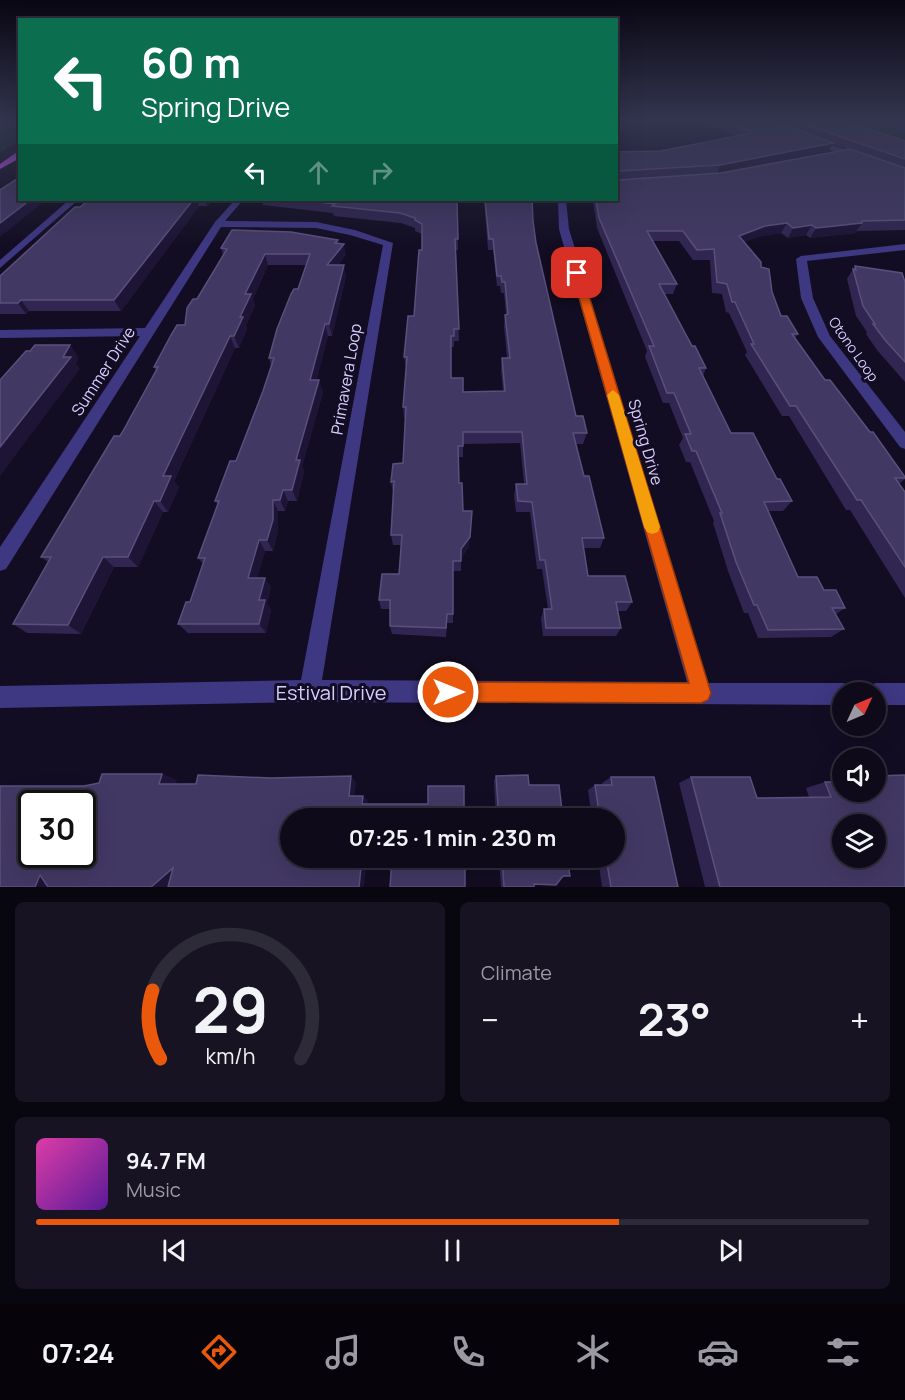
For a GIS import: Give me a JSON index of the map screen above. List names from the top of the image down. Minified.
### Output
{"streets":{"street":["Otono Loop","Summer Drive","Primavera Loop","Spring Drive","Estival Drive"]},"crossings":[["Summer Drive","Primavera Loop"],["Primavera Loop","Estival Drive"],["Spring Drive","Estival Drive"]],"north":"top right","page":{"turn":["60 m","Spring Drive"],"limit":"30","trip":"07:25 · 1 min · 230 m","tile":"Climate","heat":["−","23°","+"],"song":["94.7 FM","Music"],"tabs":"07:24","gauge":["29","km/h"]}}
